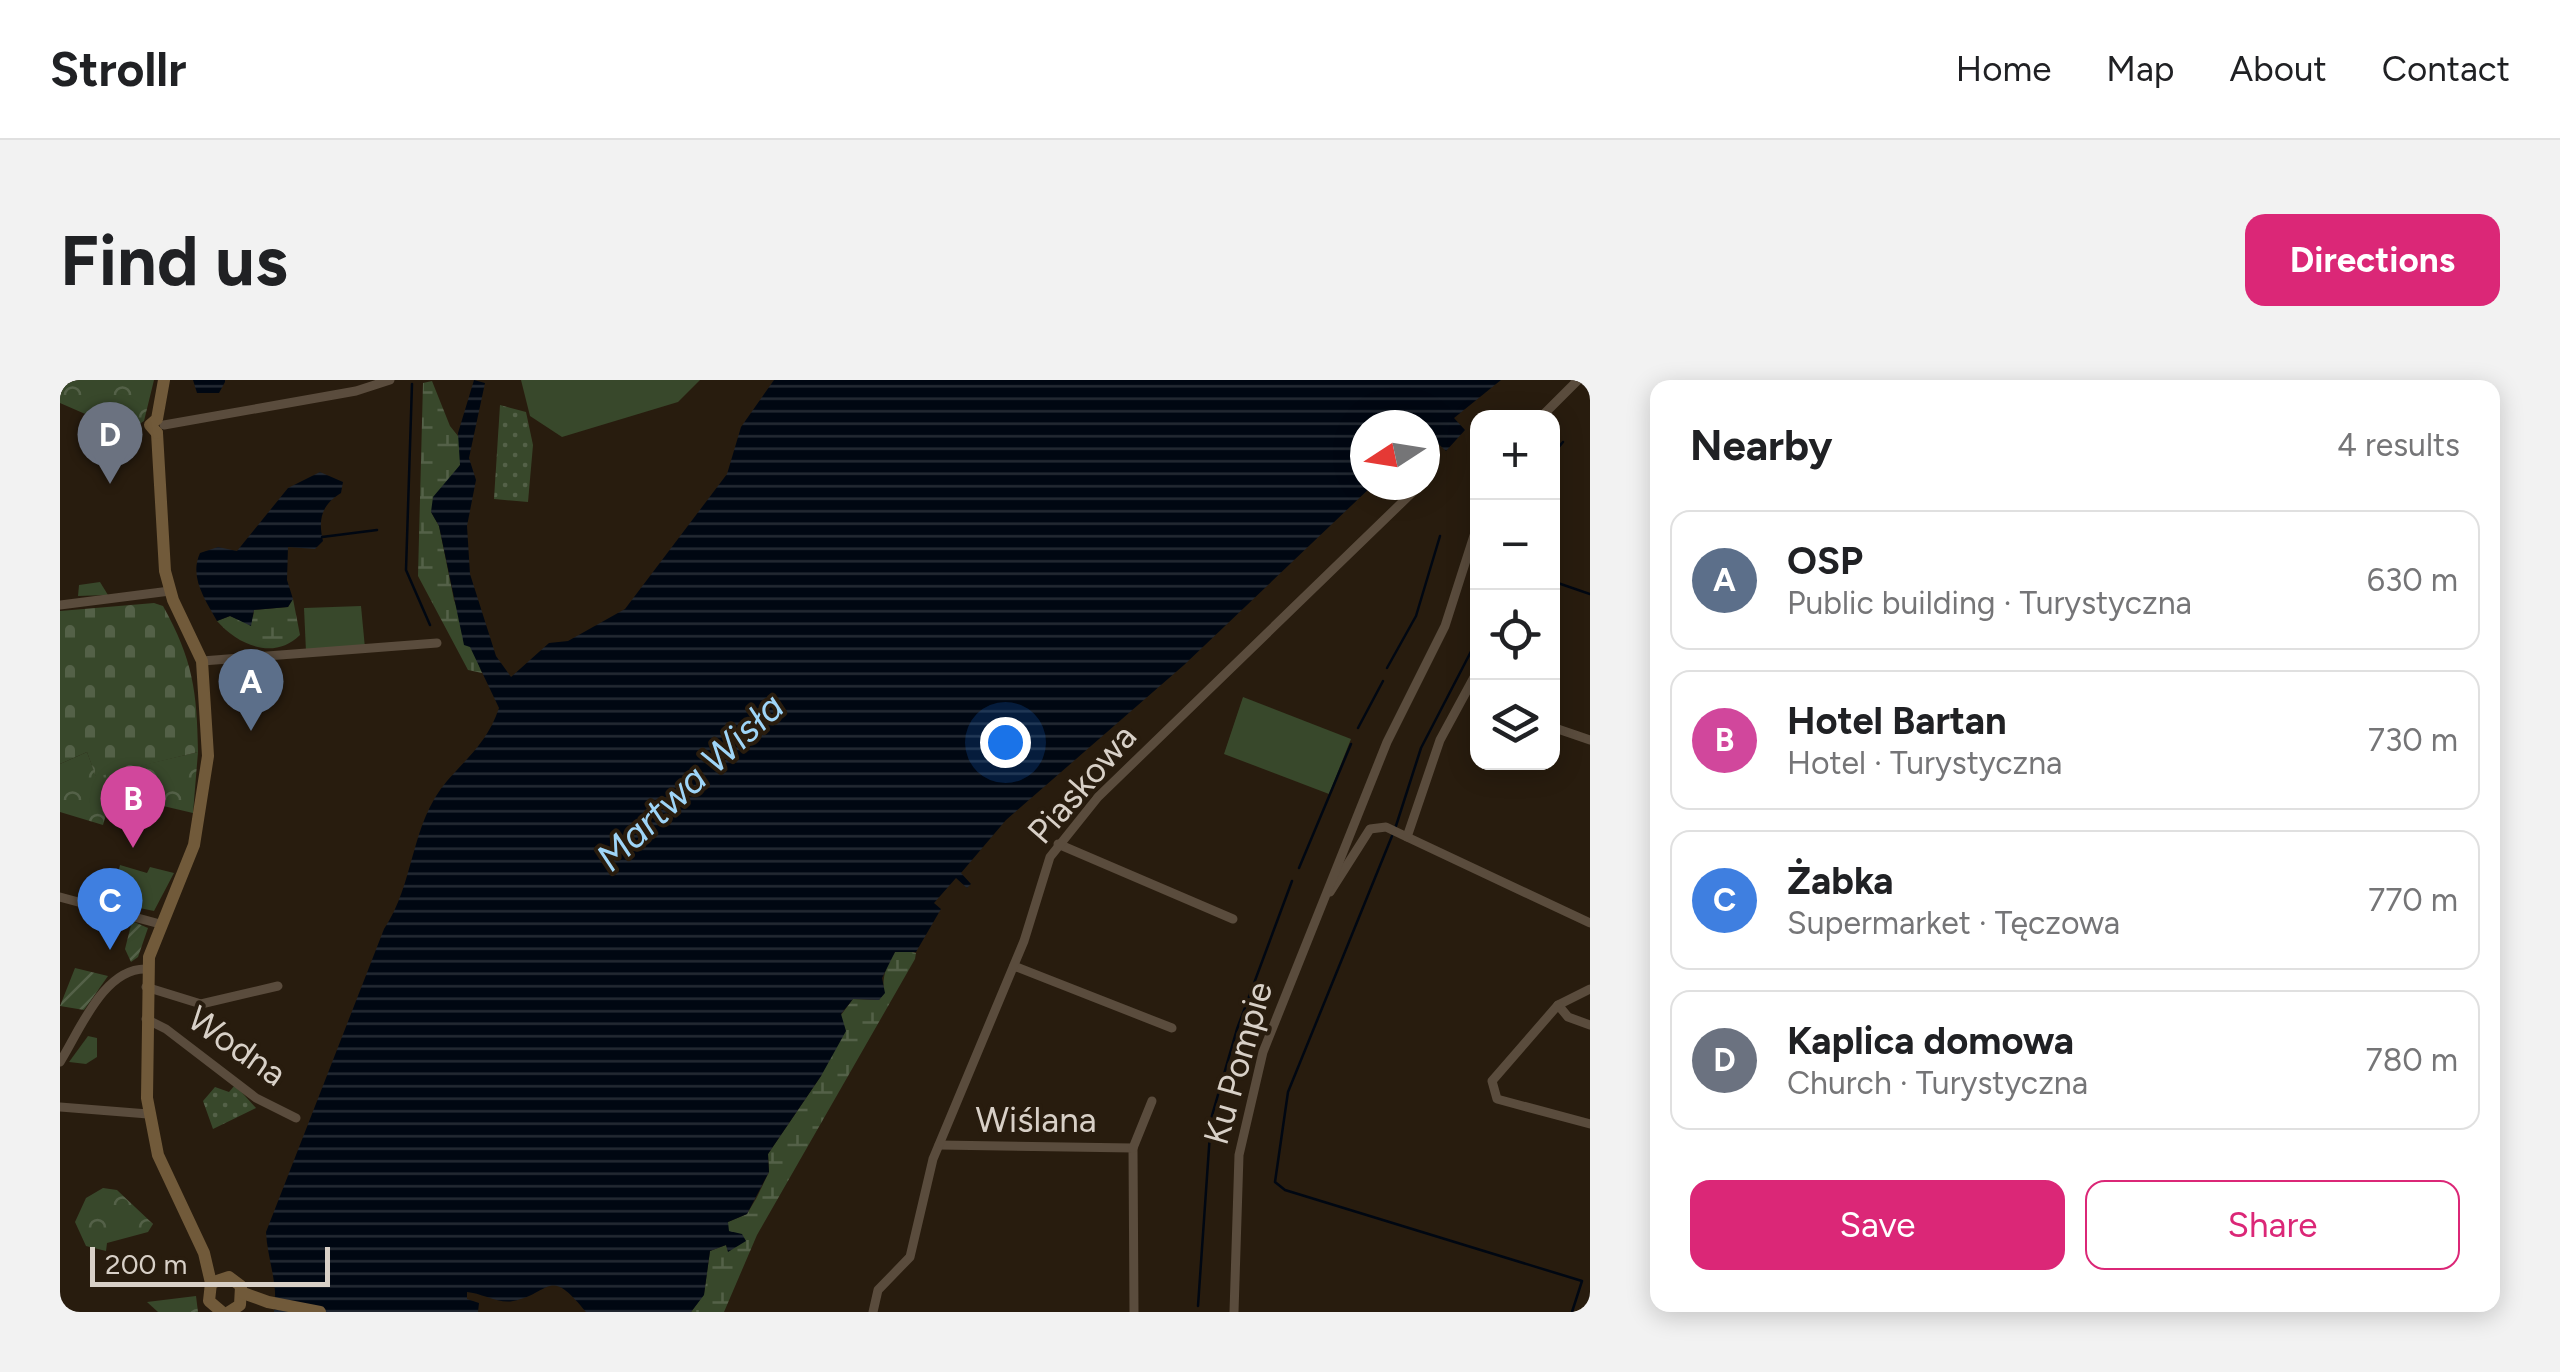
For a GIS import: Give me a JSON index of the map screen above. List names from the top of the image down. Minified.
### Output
{"streets":{"street":["Piaskowa","Wodna","Ku Pompie","Wiślana"]},"crossings":[["Piaskowa","Wiślana"]],"water":["Martwa Wisła"],"scale_bar":"200 m","north":"left","page":{"header":"Strollr","nav":["Home","Map","About","Contact"],"buttons":["Directions",["Save","Share"]],"title":"Find us","heading":["Nearby","4 results"],"pins":["D","A","B","C"],"map_buttons":["+","−"],"list":[{"mark":"A","name":"OSP","note":"Public building · Turystyczna","value":"630 m"},{"mark":"B","name":"Hotel Bartan","note":"Hotel · Turystyczna","value":"730 m"},{"mark":"C","name":"Żabka","note":"Supermarket · Tęczowa","value":"770 m"},{"mark":"D","name":"Kaplica domowa","note":"Church · Turystyczna","value":"780 m"}],"scale":"200 m"}}
